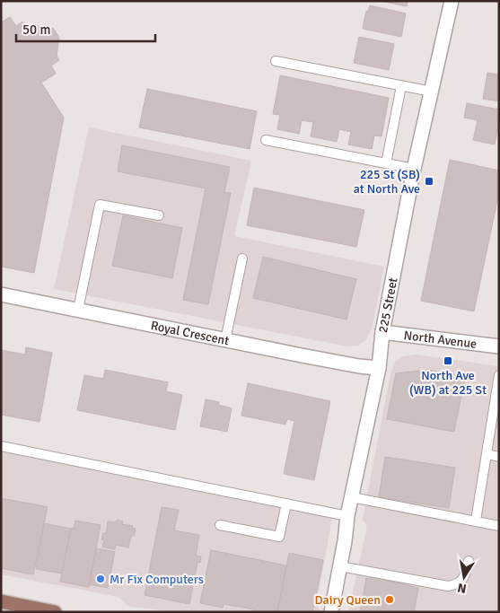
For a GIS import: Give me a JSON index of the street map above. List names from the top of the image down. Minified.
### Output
{"streets":{"street":["225 Street","Royal Crescent","North Avenue"]},"crossings":[["225 Street","Royal Crescent"],["225 Street","North Avenue"]],"places":{"transit":["225 St (SB) at North Ave","North Ave (WB) at 225 St"],"other":["Mr Fix Computers","Dairy Queen"]},"scale_bar":"50 m","north":"bottom"}
